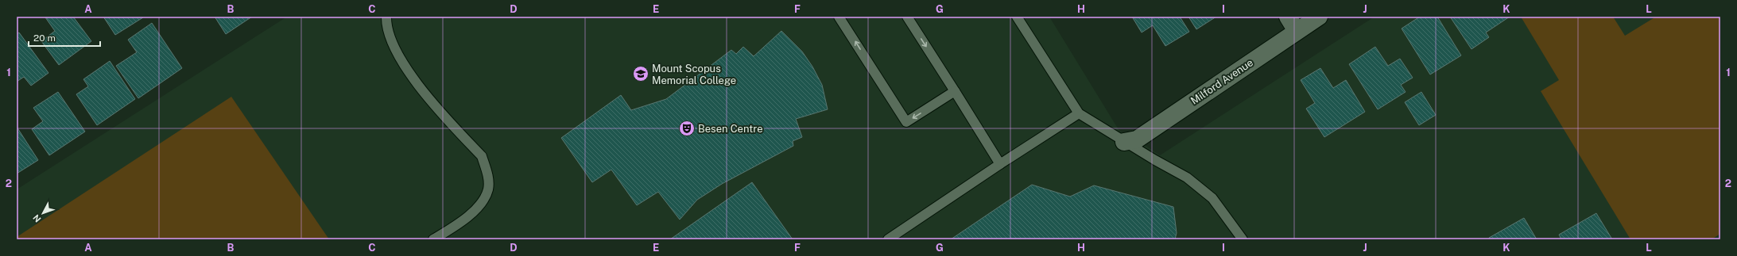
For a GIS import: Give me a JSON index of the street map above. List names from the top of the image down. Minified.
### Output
{"streets":{"street":["Milford Avenue"]},"places":{"school or university":["Mount Scopus Memorial College"],"theatre":["Besen Centre"]},"scale_bar":"20 m","north":"bottom left","grid":{"columns":["A","B","C","D","E","F","G","H","I","J","K","L"],"rows":["1","2"]}}
